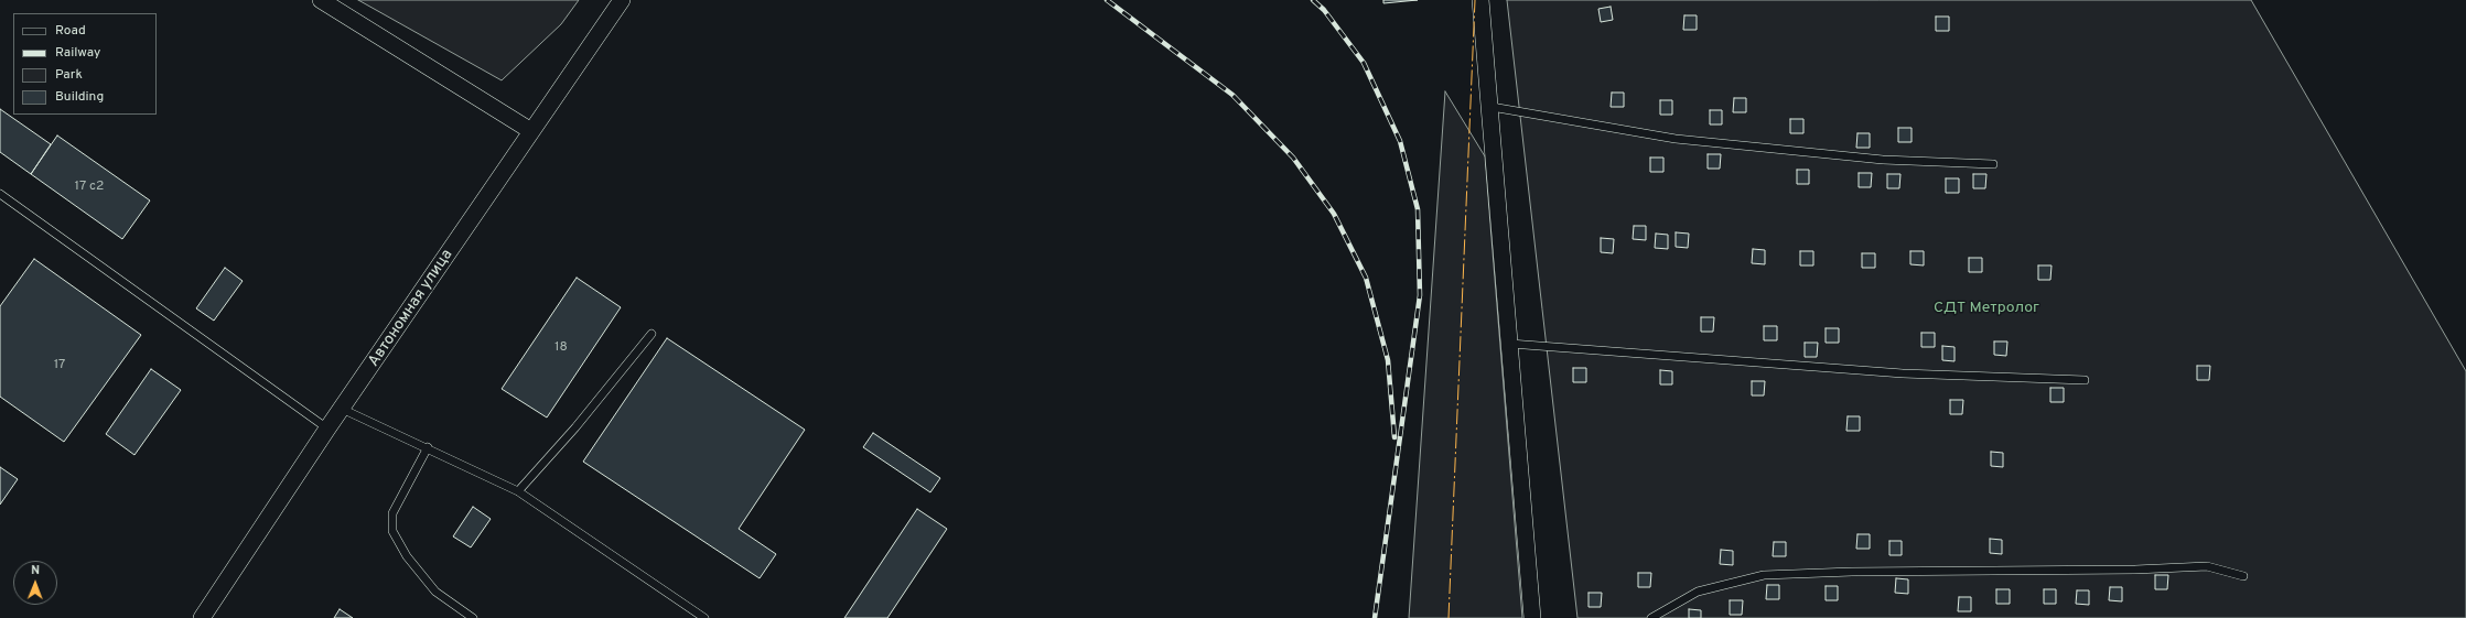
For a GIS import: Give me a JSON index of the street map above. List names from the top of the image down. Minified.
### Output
{"streets":{"street":["Автономная улица"]},"parks":["СДТ Метролог"],"house_numbers":["17 с2","18","17"],"legend":["Road","Railway","Park","Building"],"north":"top"}
